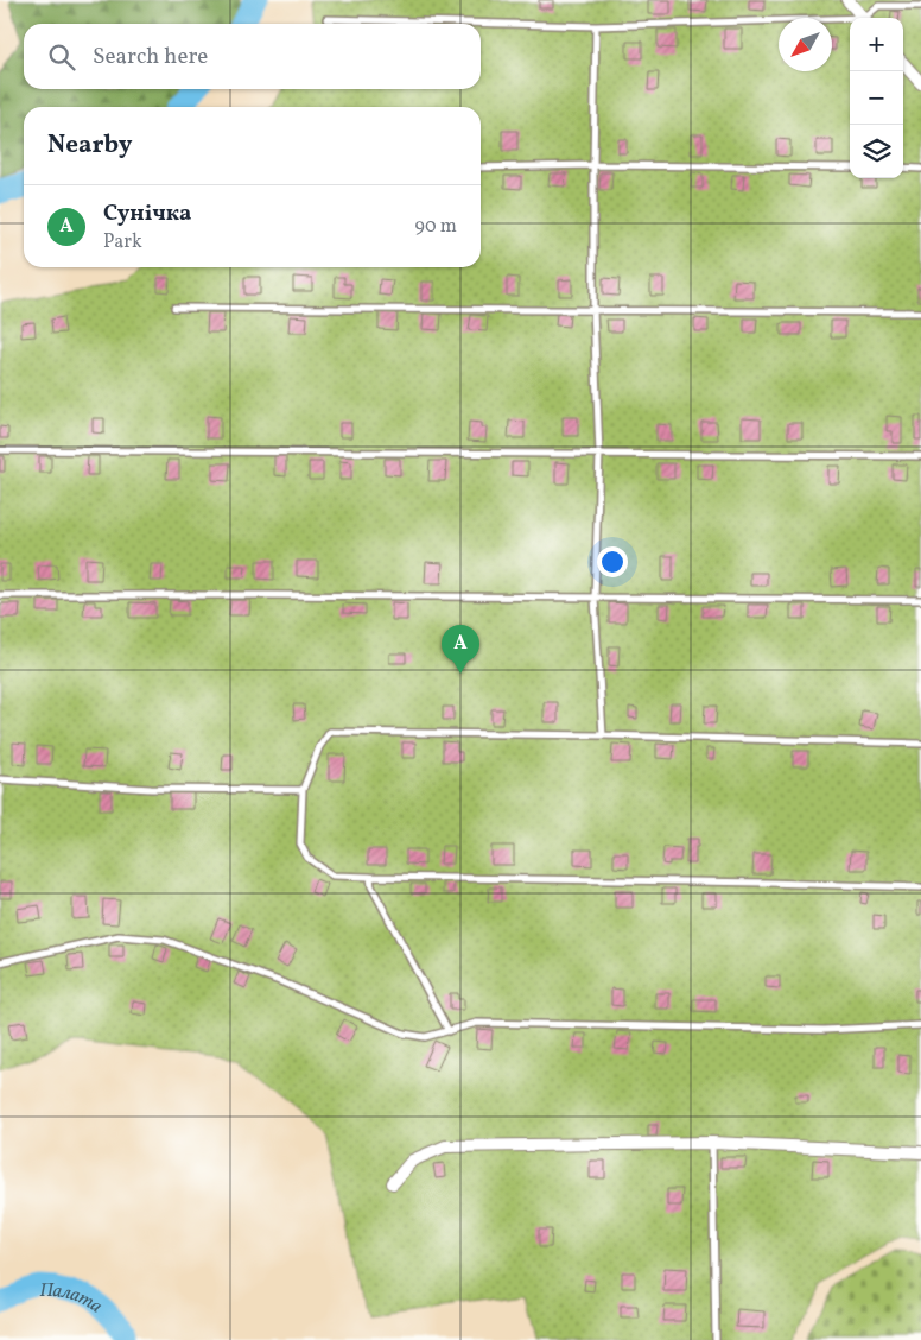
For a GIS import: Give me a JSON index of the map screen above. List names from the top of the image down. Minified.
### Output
{"water":["Палата"],"north":"bottom left","page":{"map_buttons":["+","−"],"search":"Search here","heading":"Nearby","list":[{"mark":"A","name":"Сунічка","note":"Park","value":"90 m"}],"pins":"A"}}
